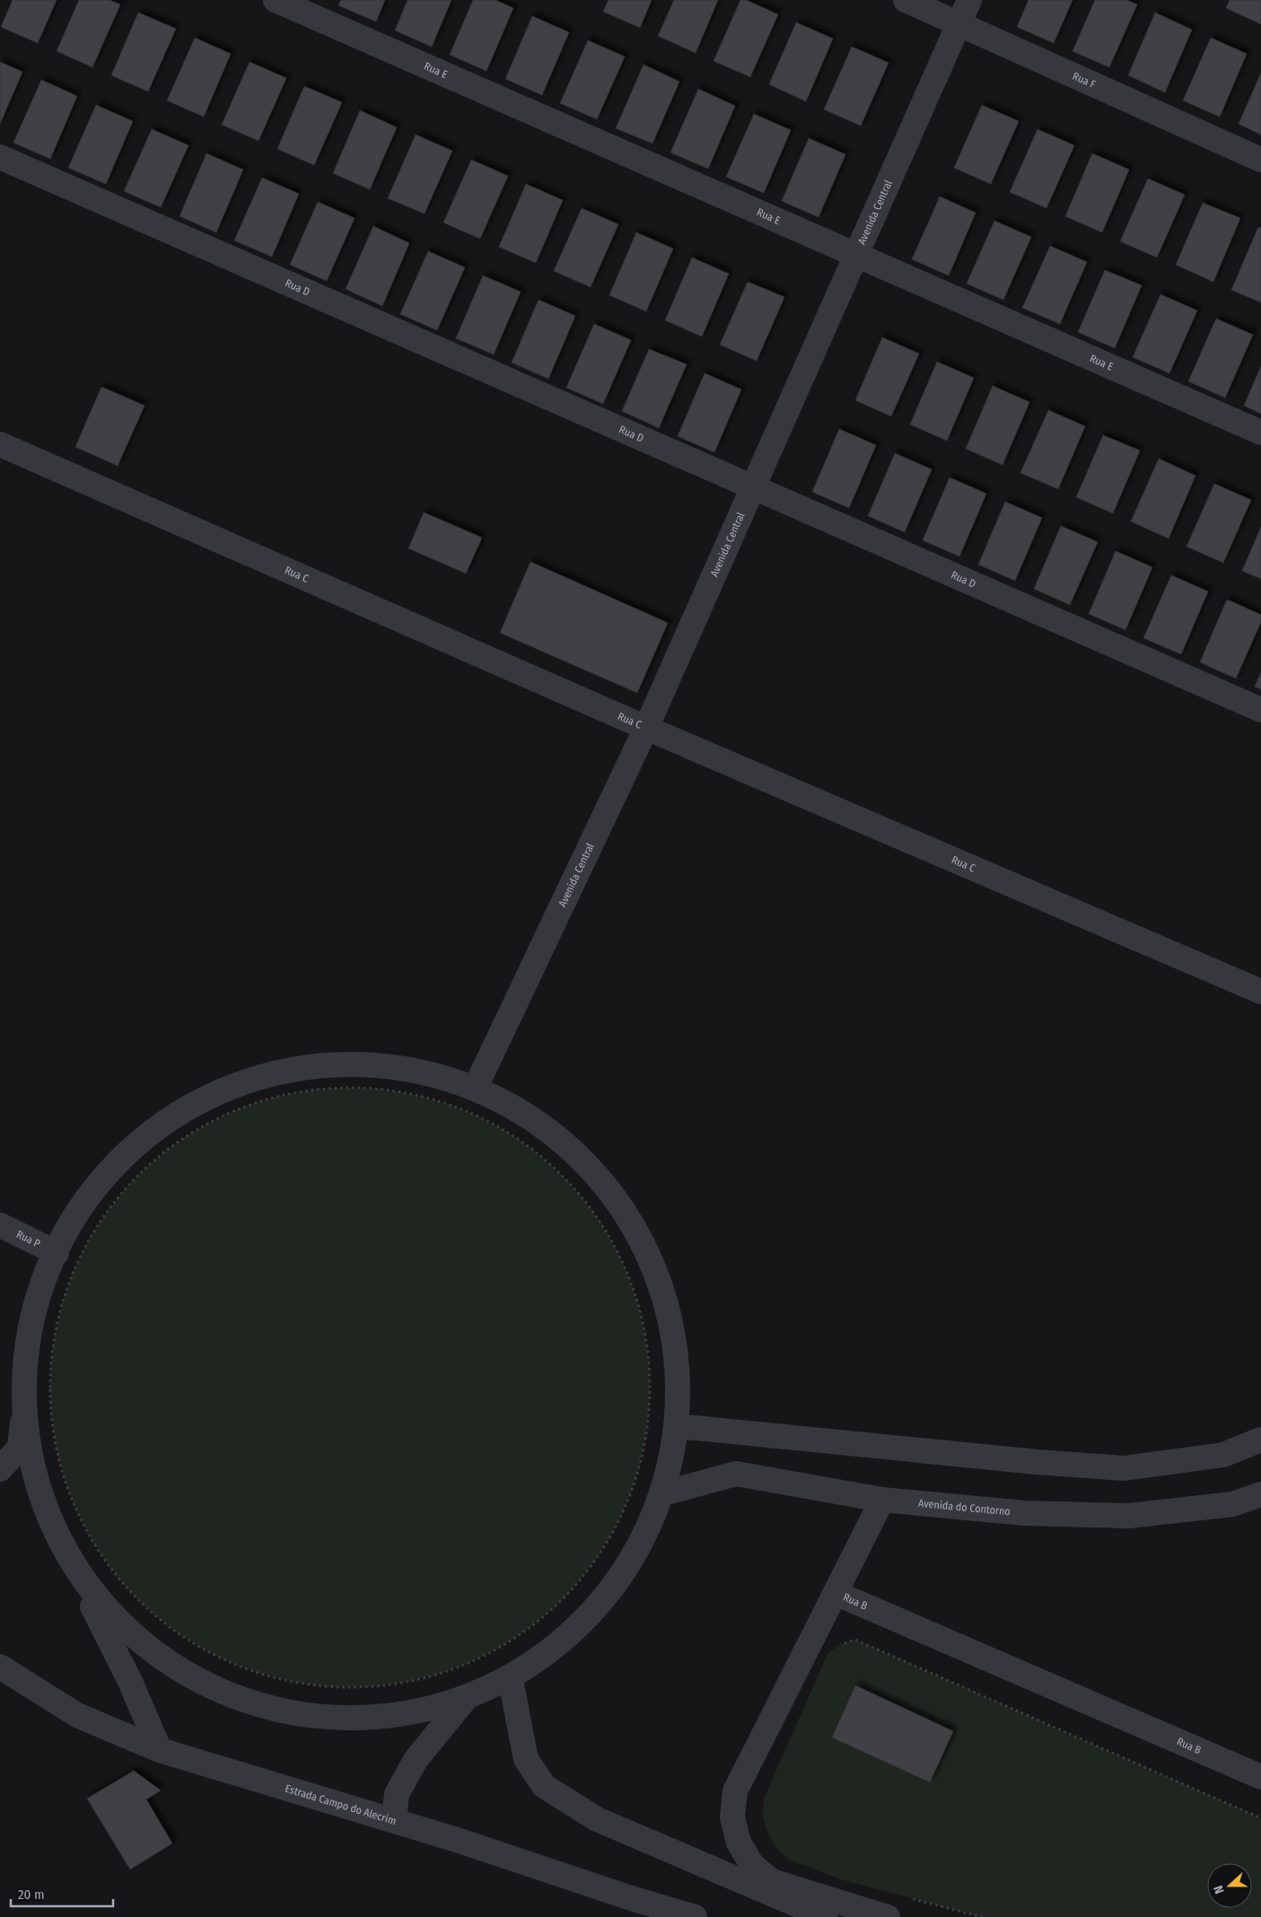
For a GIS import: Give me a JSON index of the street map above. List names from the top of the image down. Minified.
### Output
{"streets":{"street":["Rua E","Rua F","Avenida Central","Rua D","Rua C","Rua P","Avenida do Contorno","Rua B","Estrada Campo do Alecrim"]},"crossings":[["Rua E","Avenida Central"],["Rua F","Avenida Central"],["Avenida Central","Rua D"],["Avenida Central","Rua C"]],"scale_bar":"20 m","north":"left"}
